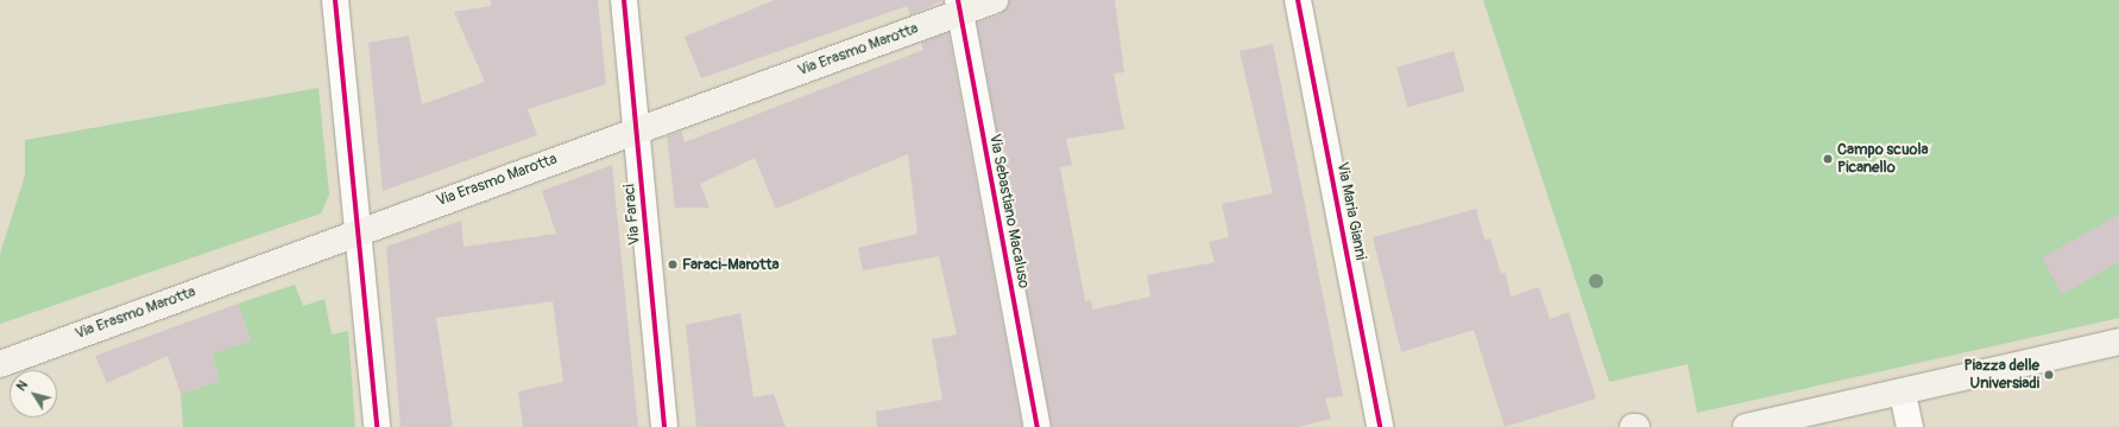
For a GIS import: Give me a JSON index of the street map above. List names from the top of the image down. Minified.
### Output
{"streets":{"main road":["Via Erasmo Marotta"],"street":["Via Sebastiano Macaluso","Via Maria Gianni","Via Faraci"]},"crossings":[["Via Erasmo Marotta","Via Sebastiano Macaluso"],["Via Erasmo Marotta","Via Faraci"]],"places":["Campo scuola Picanello","Faraci-Marotta","Piazza delle Universiadi"],"north":"top left"}
